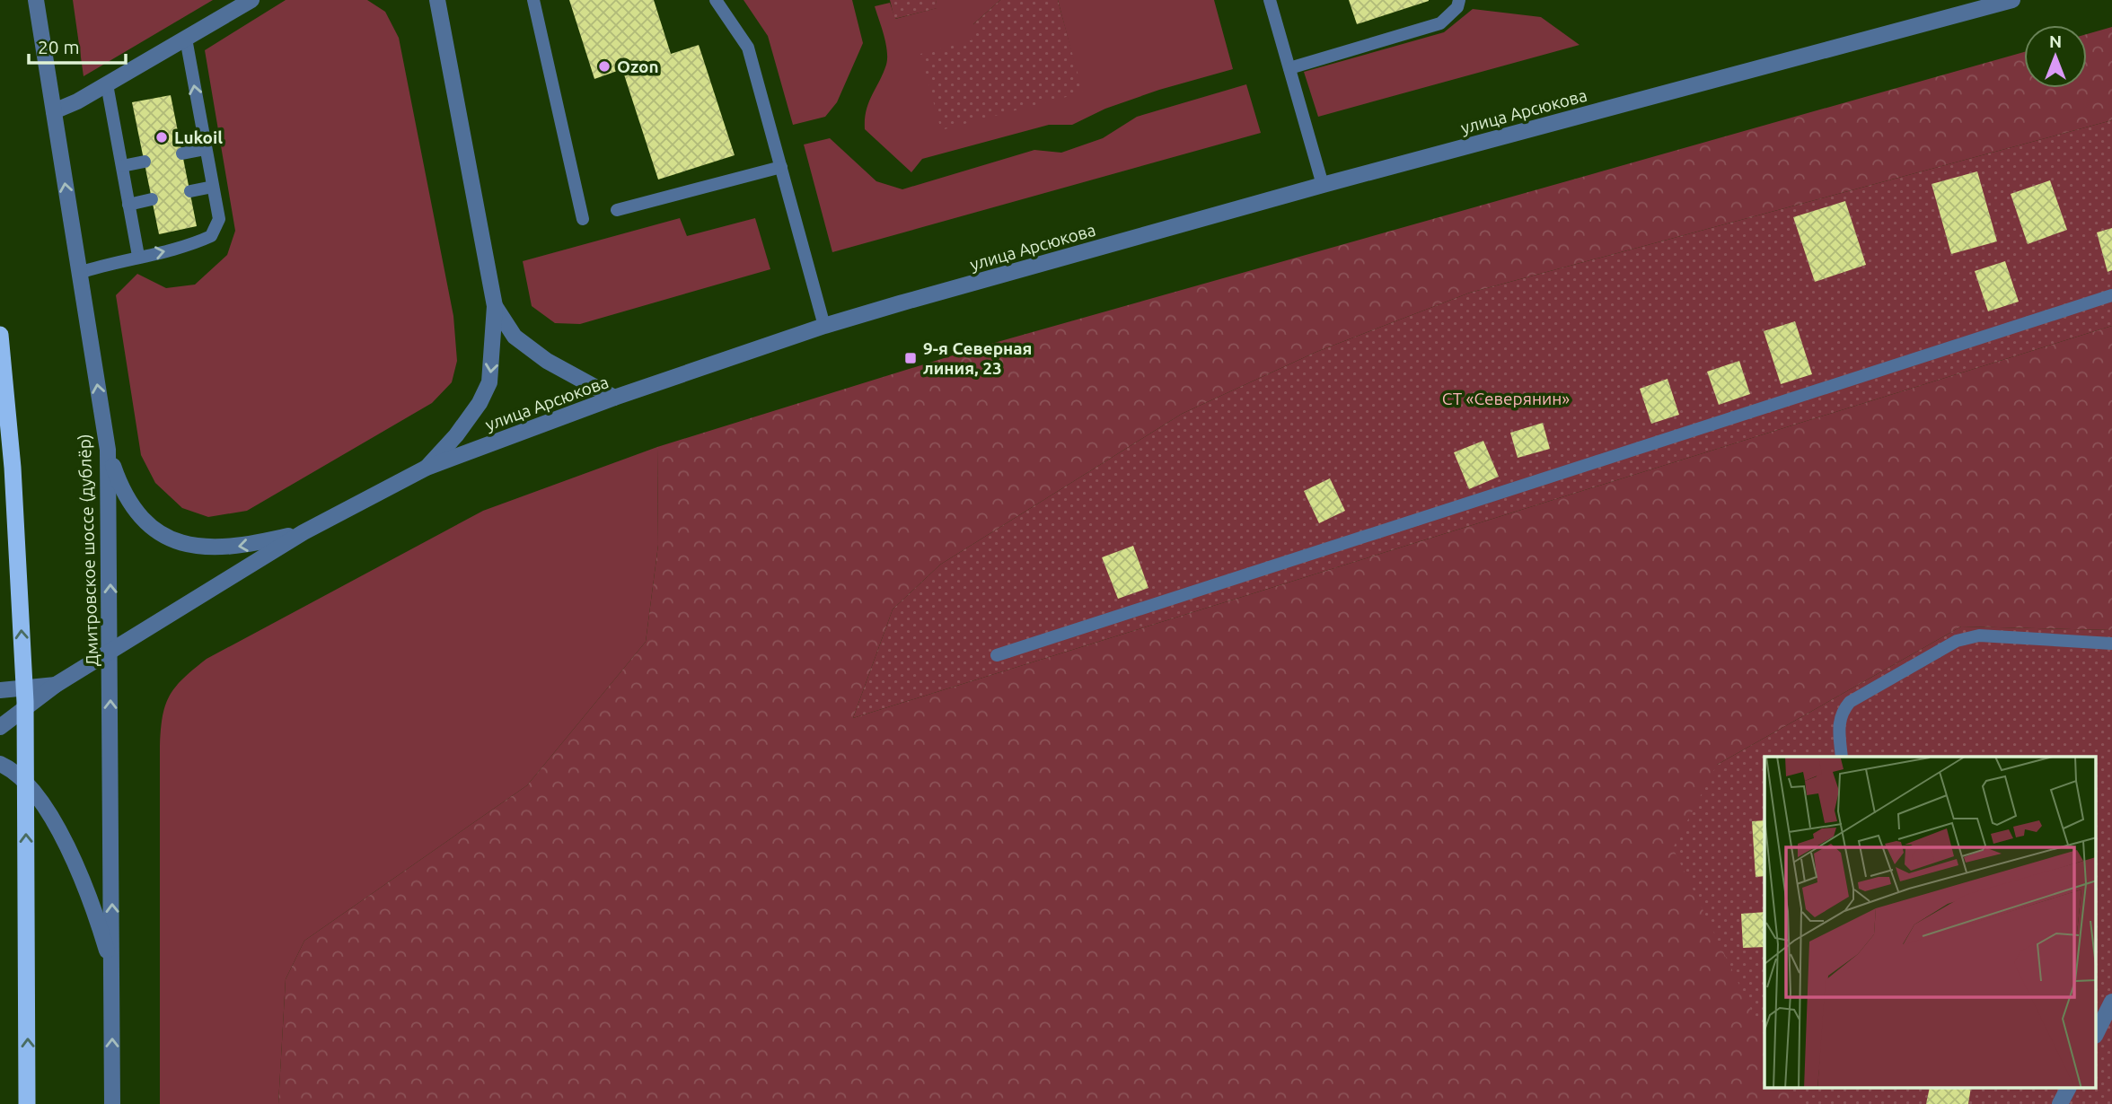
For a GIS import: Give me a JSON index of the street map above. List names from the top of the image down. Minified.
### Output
{"streets":{"street":["улица Арсюкова","Дмитровское шоссе (дублёр)"]},"crossings":[["улица Арсюкова","Дмитровское шоссе (дублёр)"]],"one_way":["Дмитровское шоссе (дублёр)"],"parks":["СТ «Северянин»"],"places":{"other":["Ozon","Lukoil"],"transit":["9-я Северная линия, 23"]},"scale_bar":"20 m","north":"top"}
